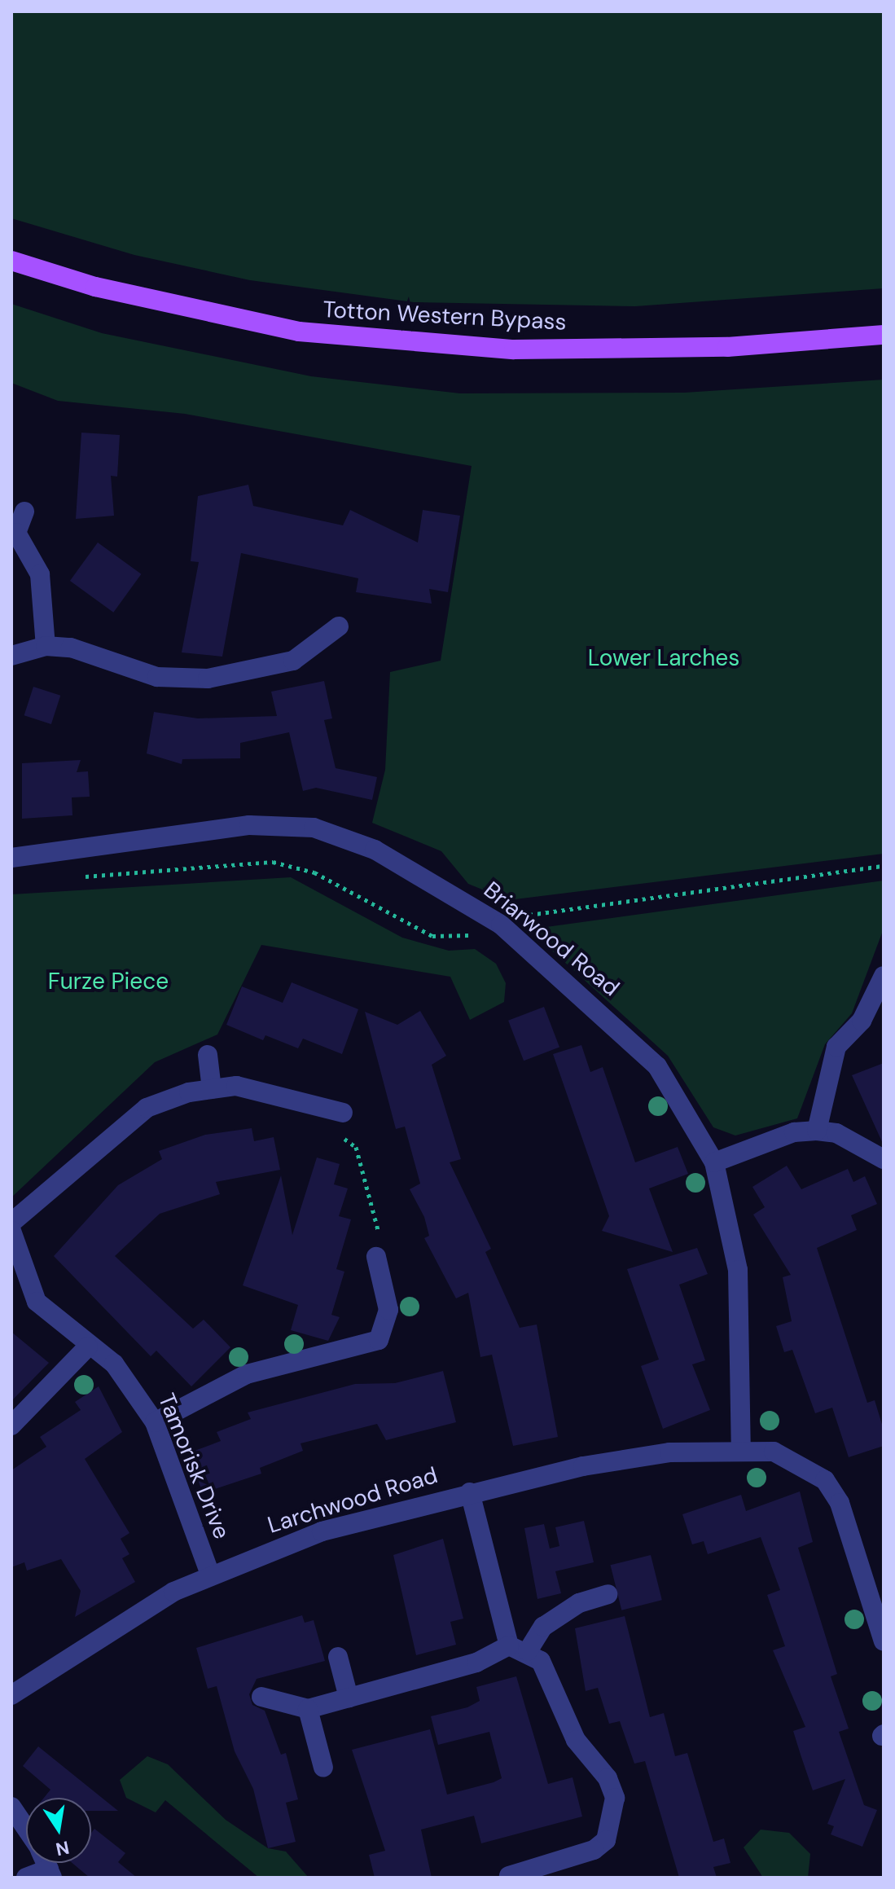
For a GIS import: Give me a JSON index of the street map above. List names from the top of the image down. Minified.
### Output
{"streets":{"main road":["Totton Western Bypass"],"street":["Briarwood Road","Tamorisk Drive","Larchwood Road"]},"crossings":[["Briarwood Road","Larchwood Road"],["Tamorisk Drive","Larchwood Road"]],"parks":["Lower Larches","Furze Piece"],"north":"bottom"}
